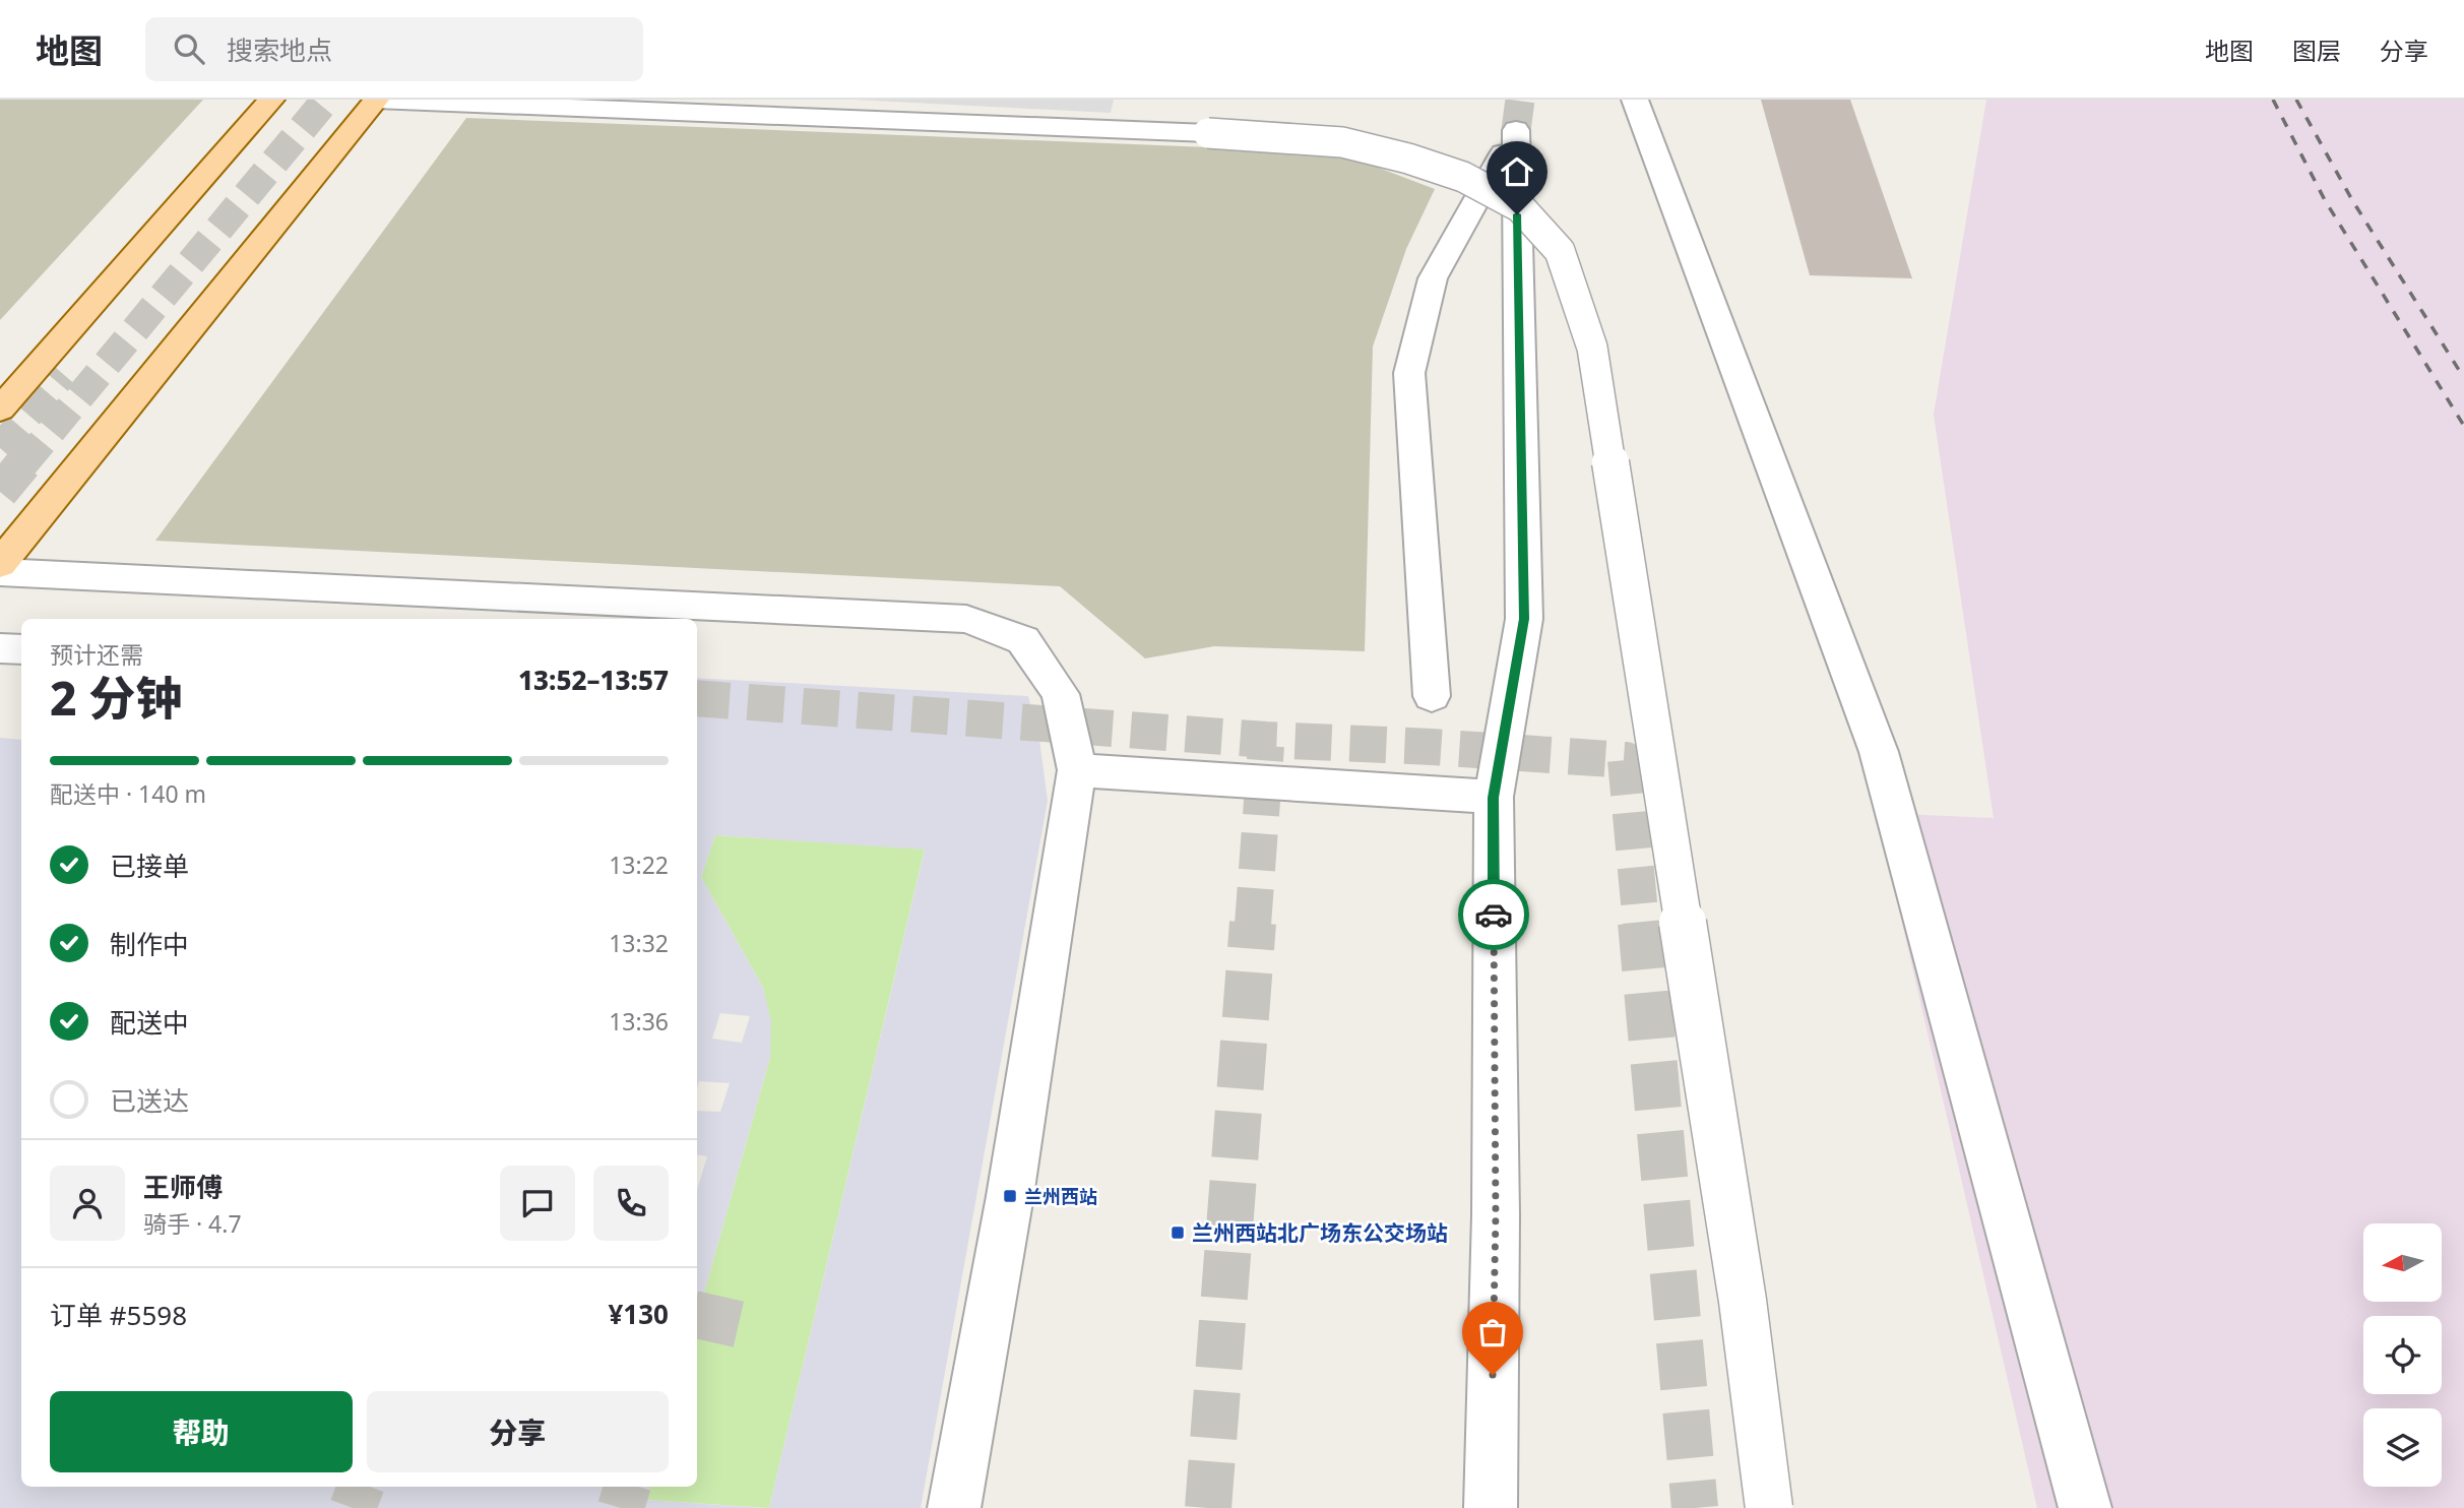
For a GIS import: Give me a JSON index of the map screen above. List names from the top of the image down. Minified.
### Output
{"places":{"transit":["兰州西站","兰州西站北广场东公交场站"]},"north":"left","page":{"header":"地图","search":"搜索地点","nav":["地图","图层","分享"],"heading":["2 分钟","预计还需","13:52–13:57"],"panel":["王师傅","骑手 · 4.7","订单 #5598","¥130"],"bar":"配送中 · 140 m","list":[["已接单","13:22"],["制作中","13:32"],["配送中","13:36"],"已送达"],"buttons":["帮助","分享"]}}
